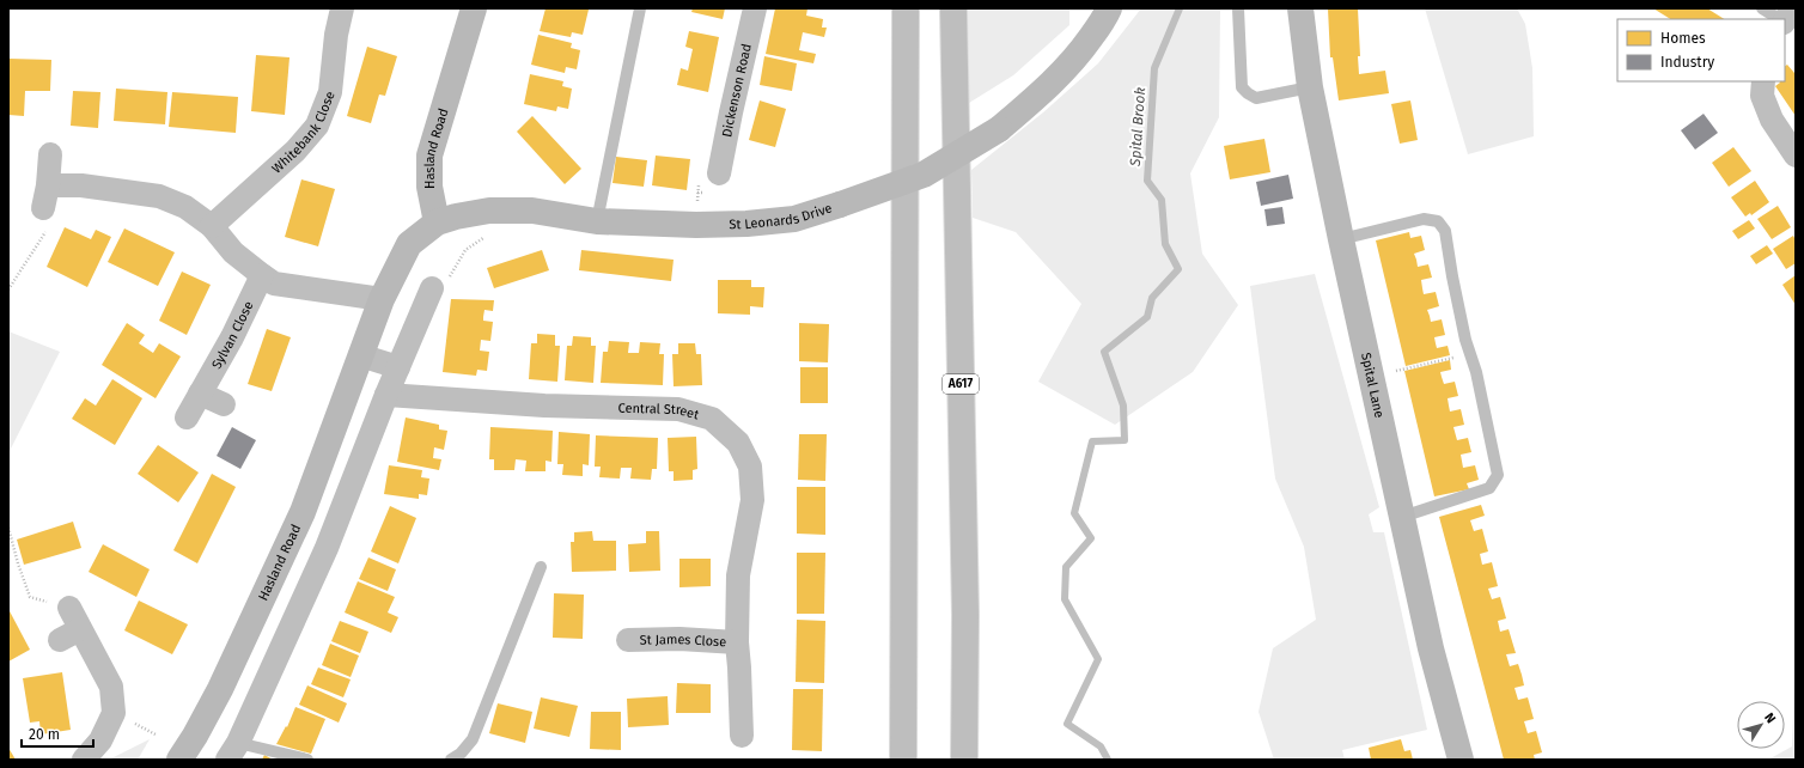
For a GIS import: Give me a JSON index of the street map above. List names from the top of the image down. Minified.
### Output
{"streets":{"highway":["A617"],"main road":["Hasland Road","St Leonards Drive","Spital Lane"],"street":["Dickenson Road","Whitebank Close","Sylvan Close","Central Street","St James Close"]},"crossings":[["Hasland Road","St Leonards Drive"],["Central Street","St James Close"]],"water":["Spital Brook"],"legend":["Homes","Industry"],"scale_bar":"20 m","north":"top right"}
